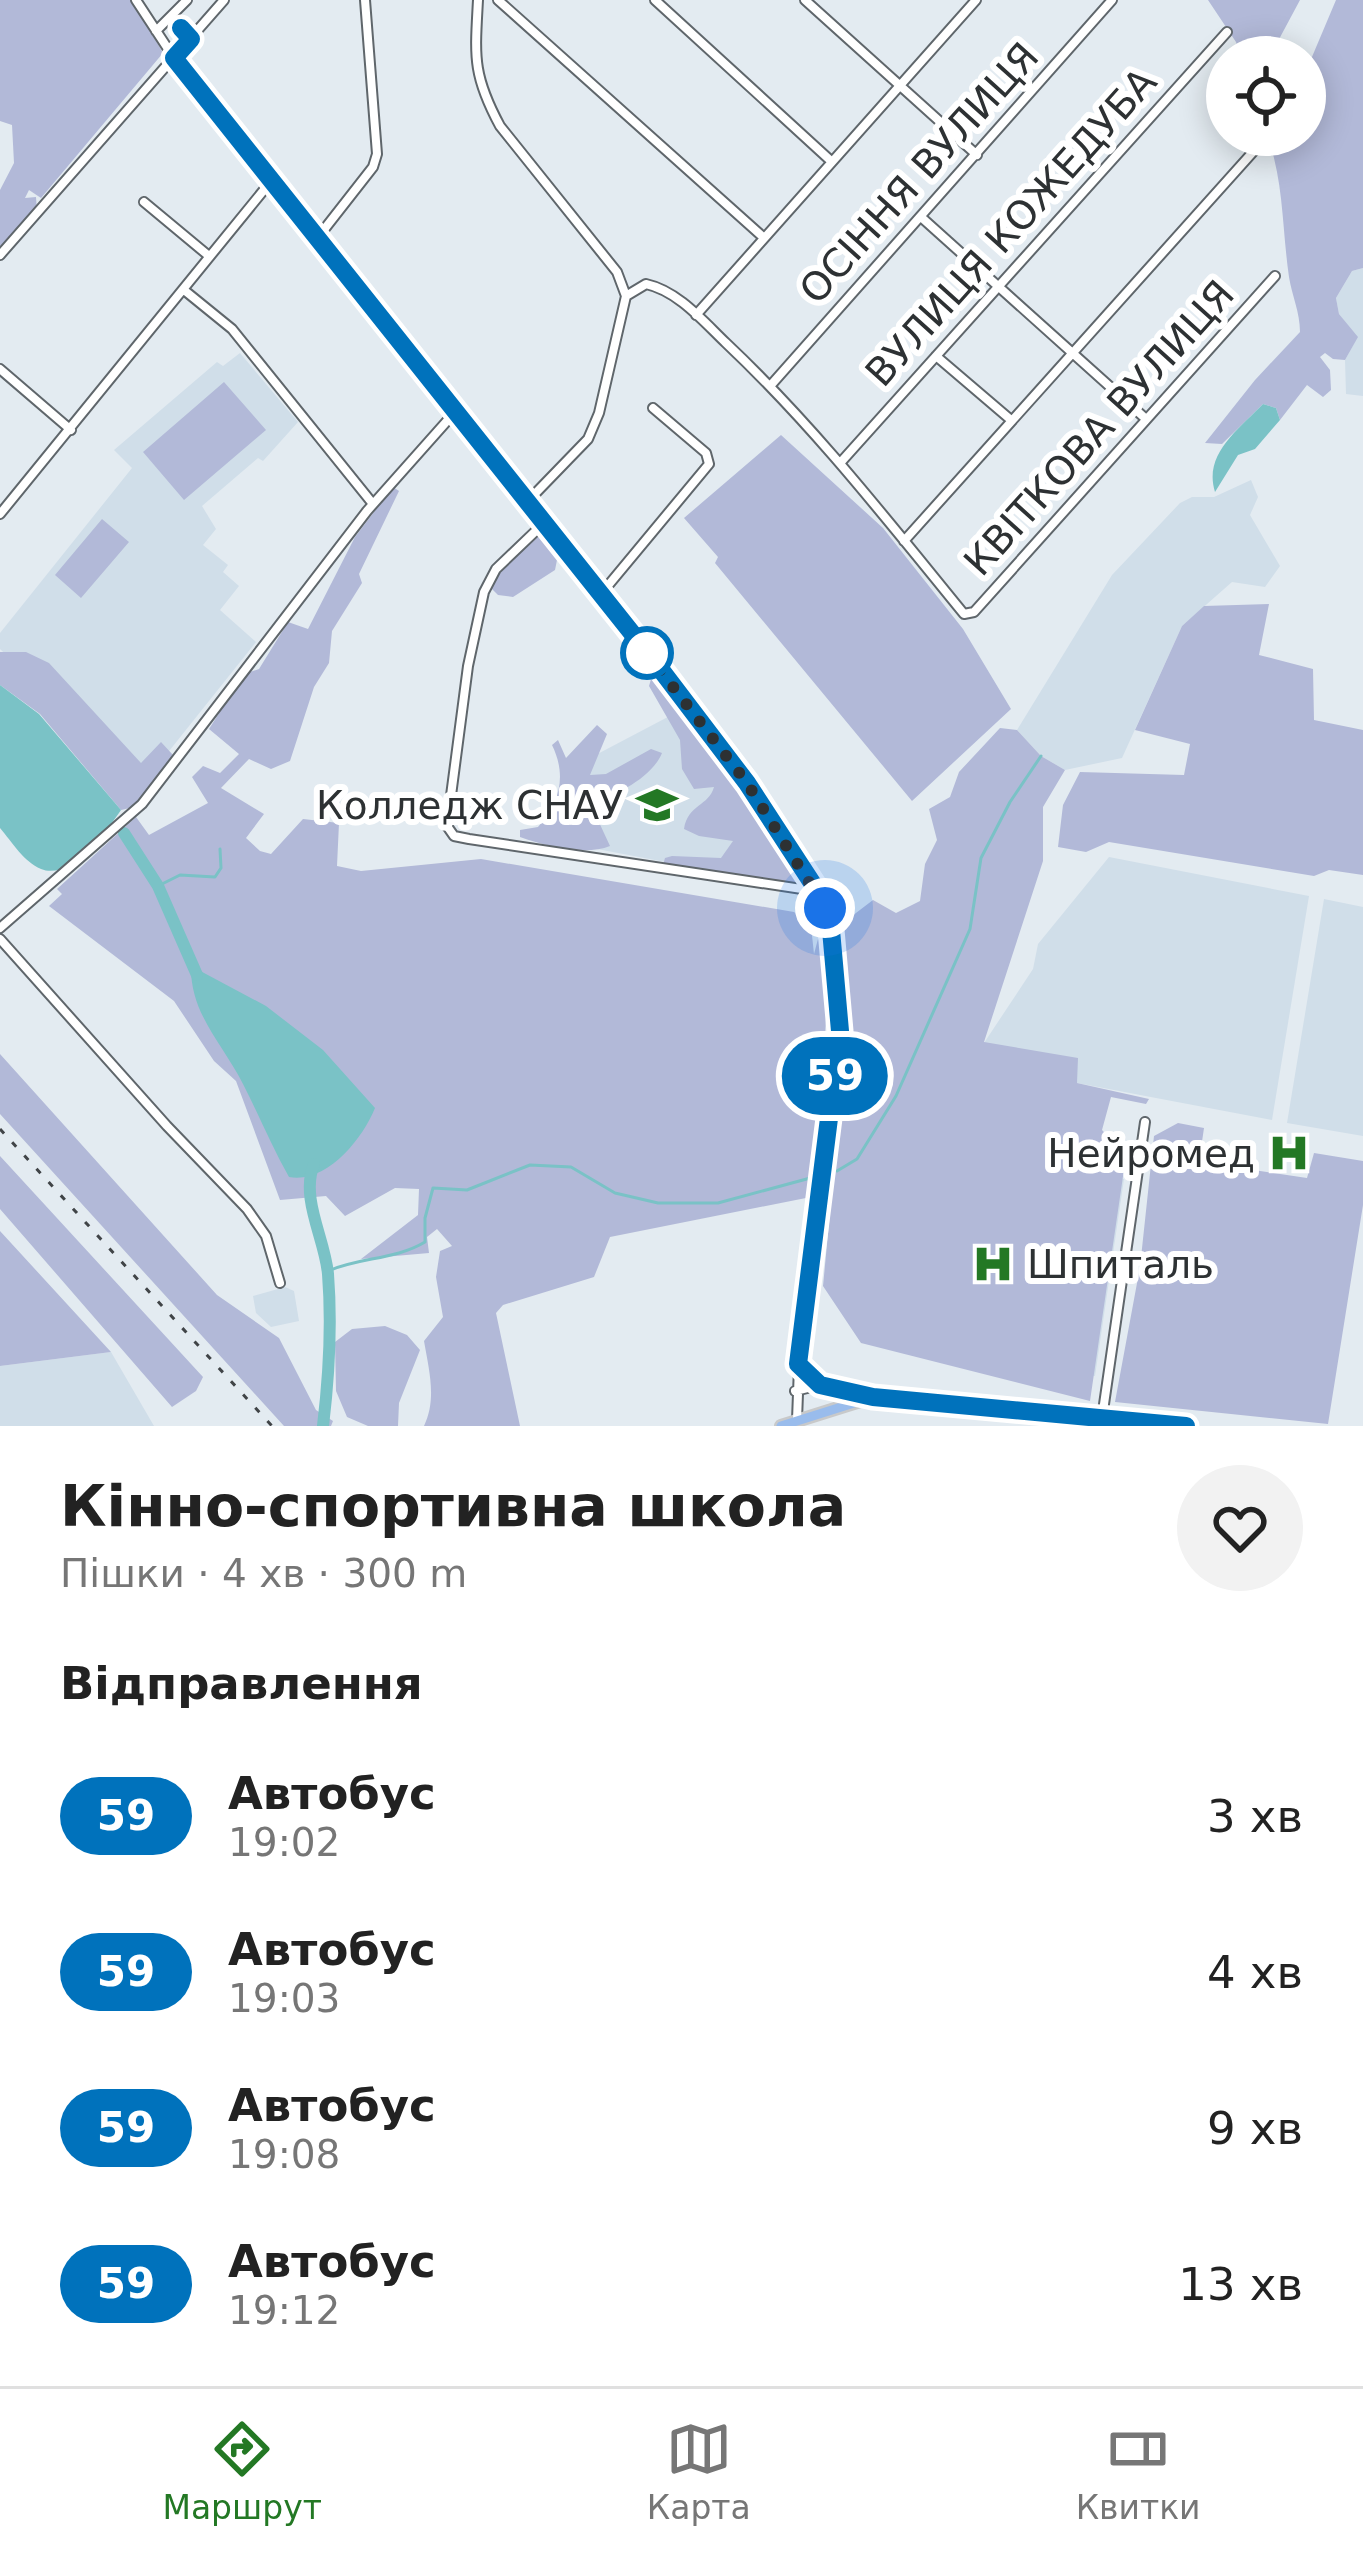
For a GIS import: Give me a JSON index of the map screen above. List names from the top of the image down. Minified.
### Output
{"streets":{"street":["ОСІННЯ ВУЛИЦЯ","ВУЛИЦЯ КОЖЕДУБА","КВІТКОВА ВУЛИЦЯ"]},"places":{"school or university":["Колледж СНАУ"],"hospital":["Нейромед","Шпиталь"]},"lines":["bus line 59"],"page":{"on_map":"59","heading":[["Кінно-спортивна школа","Пішки · 4 хв · 300 m"],"Відправлення"],"list":[{"mark":"59","name":"Автобус","note":"19:02","value":"3 хв"},{"mark":"59","name":"Автобус","note":"19:03","value":"4 хв"},{"mark":"59","name":"Автобус","note":"19:08","value":"9 хв"},{"mark":"59","name":"Автобус","note":"19:12","value":"13 хв"}],"tabs":["Маршрут","Карта","Квитки"]}}
